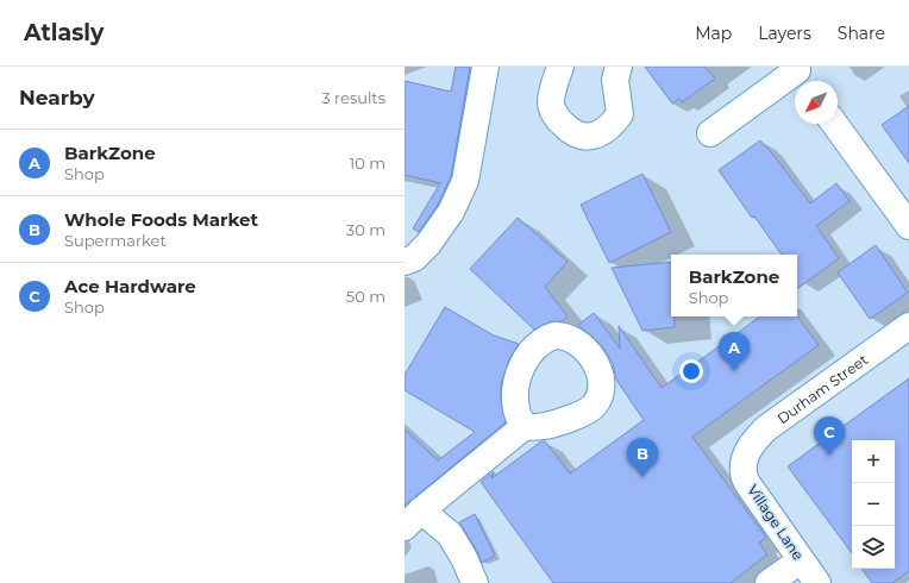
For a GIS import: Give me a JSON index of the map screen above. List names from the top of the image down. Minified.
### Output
{"streets":{"street":["Durham Street","Village Lane"]},"crossings":[["Durham Street","Village Lane"]],"north":"bottom left","page":{"header":"Atlasly","nav":["Map","Layers","Share"],"heading":["Nearby","3 results"],"list":[{"mark":"A","name":"BarkZone","note":"Shop","value":"10 m"},{"mark":"B","name":"Whole Foods Market","note":"Supermarket","value":"30 m"},{"mark":"C","name":"Ace Hardware","note":"Shop","value":"50 m"}],"popup":["BarkZone","Shop"],"pins":["A","C","B"],"map_buttons":["+","−"]}}
